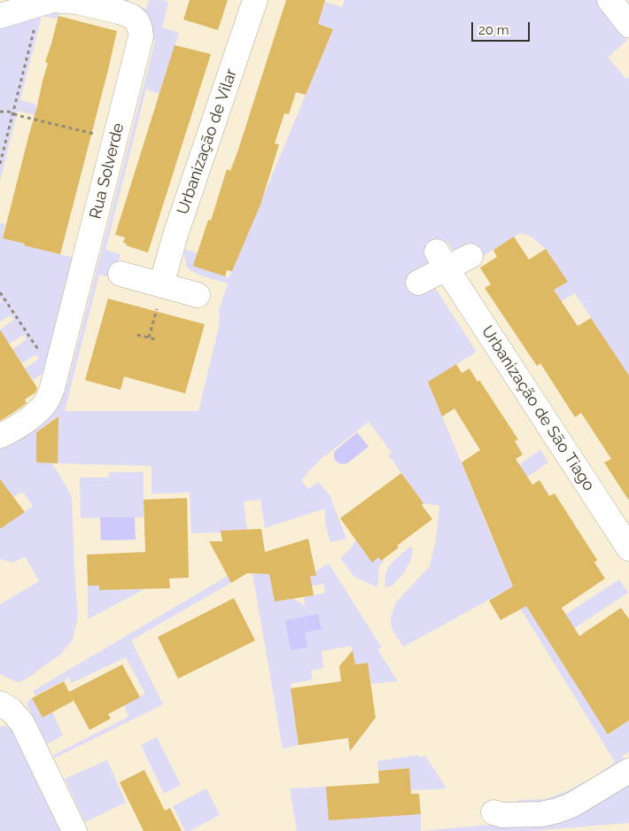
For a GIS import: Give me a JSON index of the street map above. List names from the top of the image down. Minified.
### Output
{"streets":{"street":["Urbanização de Vilar","Rua Solverde","Urbanização de São Tiago"]},"scale_bar":"20 m"}
